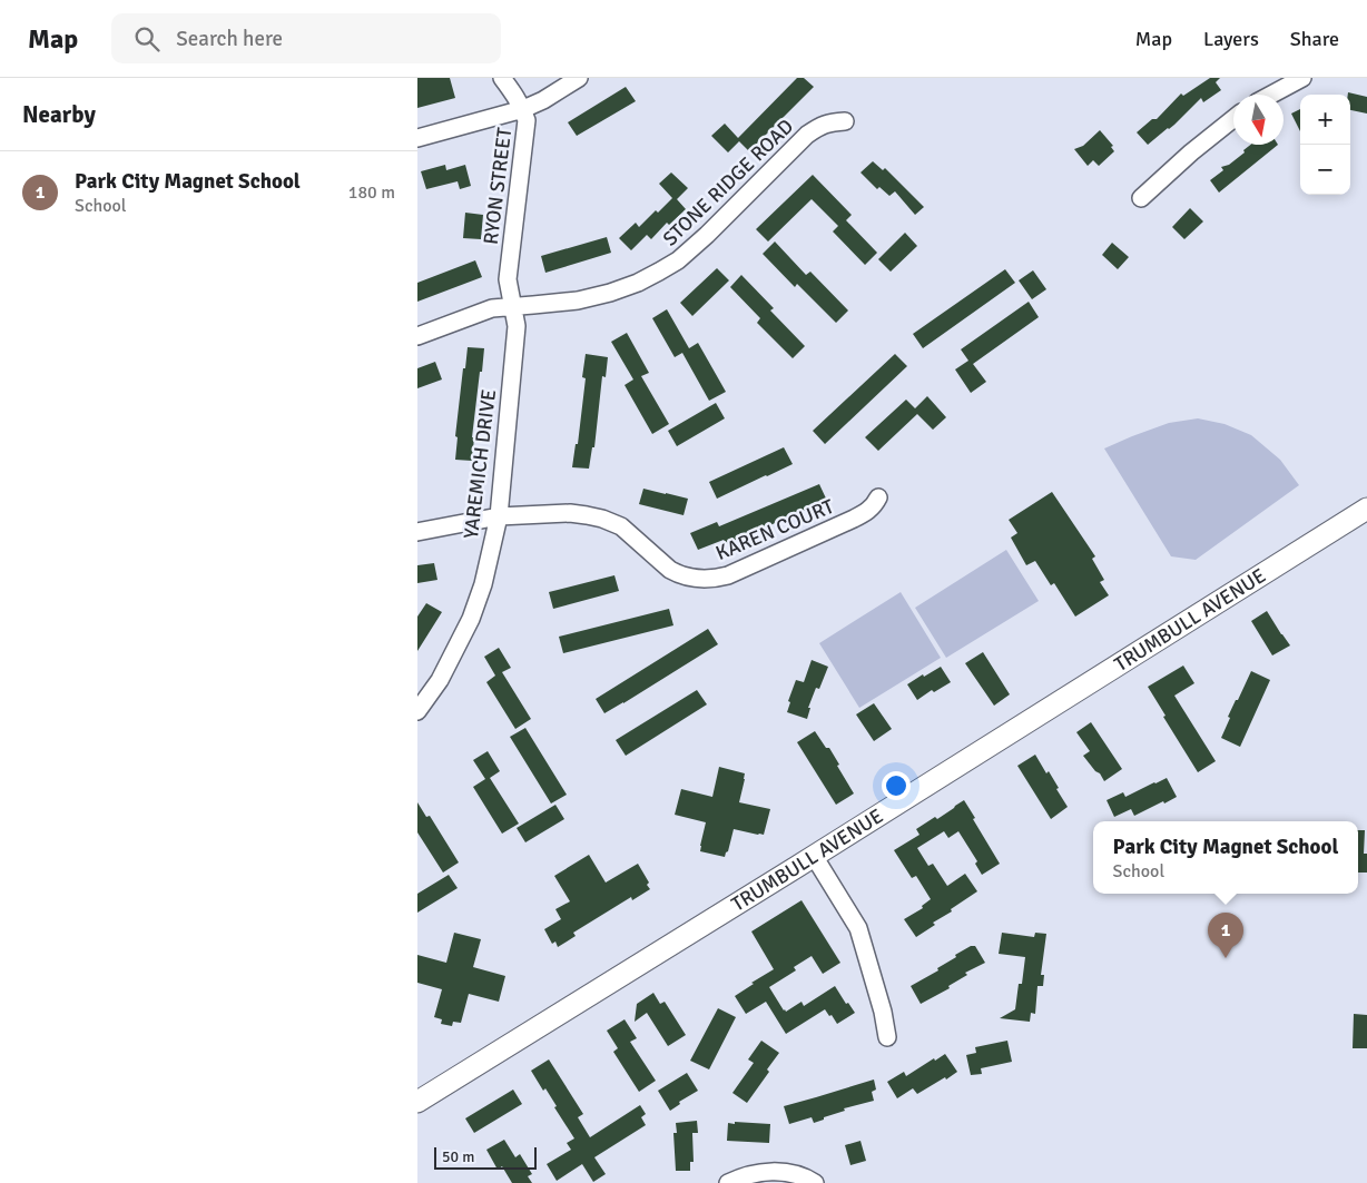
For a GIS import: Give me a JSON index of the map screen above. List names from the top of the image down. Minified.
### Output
{"streets":{"street":["STONE RIDGE ROAD","RYON STREET","YAREMICH DRIVE","KAREN COURT","TRUMBULL AVENUE"]},"crossings":[["STONE RIDGE ROAD","RYON STREET"],["STONE RIDGE ROAD","YAREMICH DRIVE"],["RYON STREET","YAREMICH DRIVE"],["YAREMICH DRIVE","KAREN COURT"]],"scale_bar":"50 m","north":"bottom","page":{"header":"Map","search":"Search here","nav":["Map","Layers","Share"],"heading":"Nearby","map_buttons":["+","−"],"list":[{"mark":"1","name":"Park City Magnet School","note":"School","value":"180 m"}],"popup":["Park City Magnet School","School"],"pins":"1","scale":"50 m"}}
